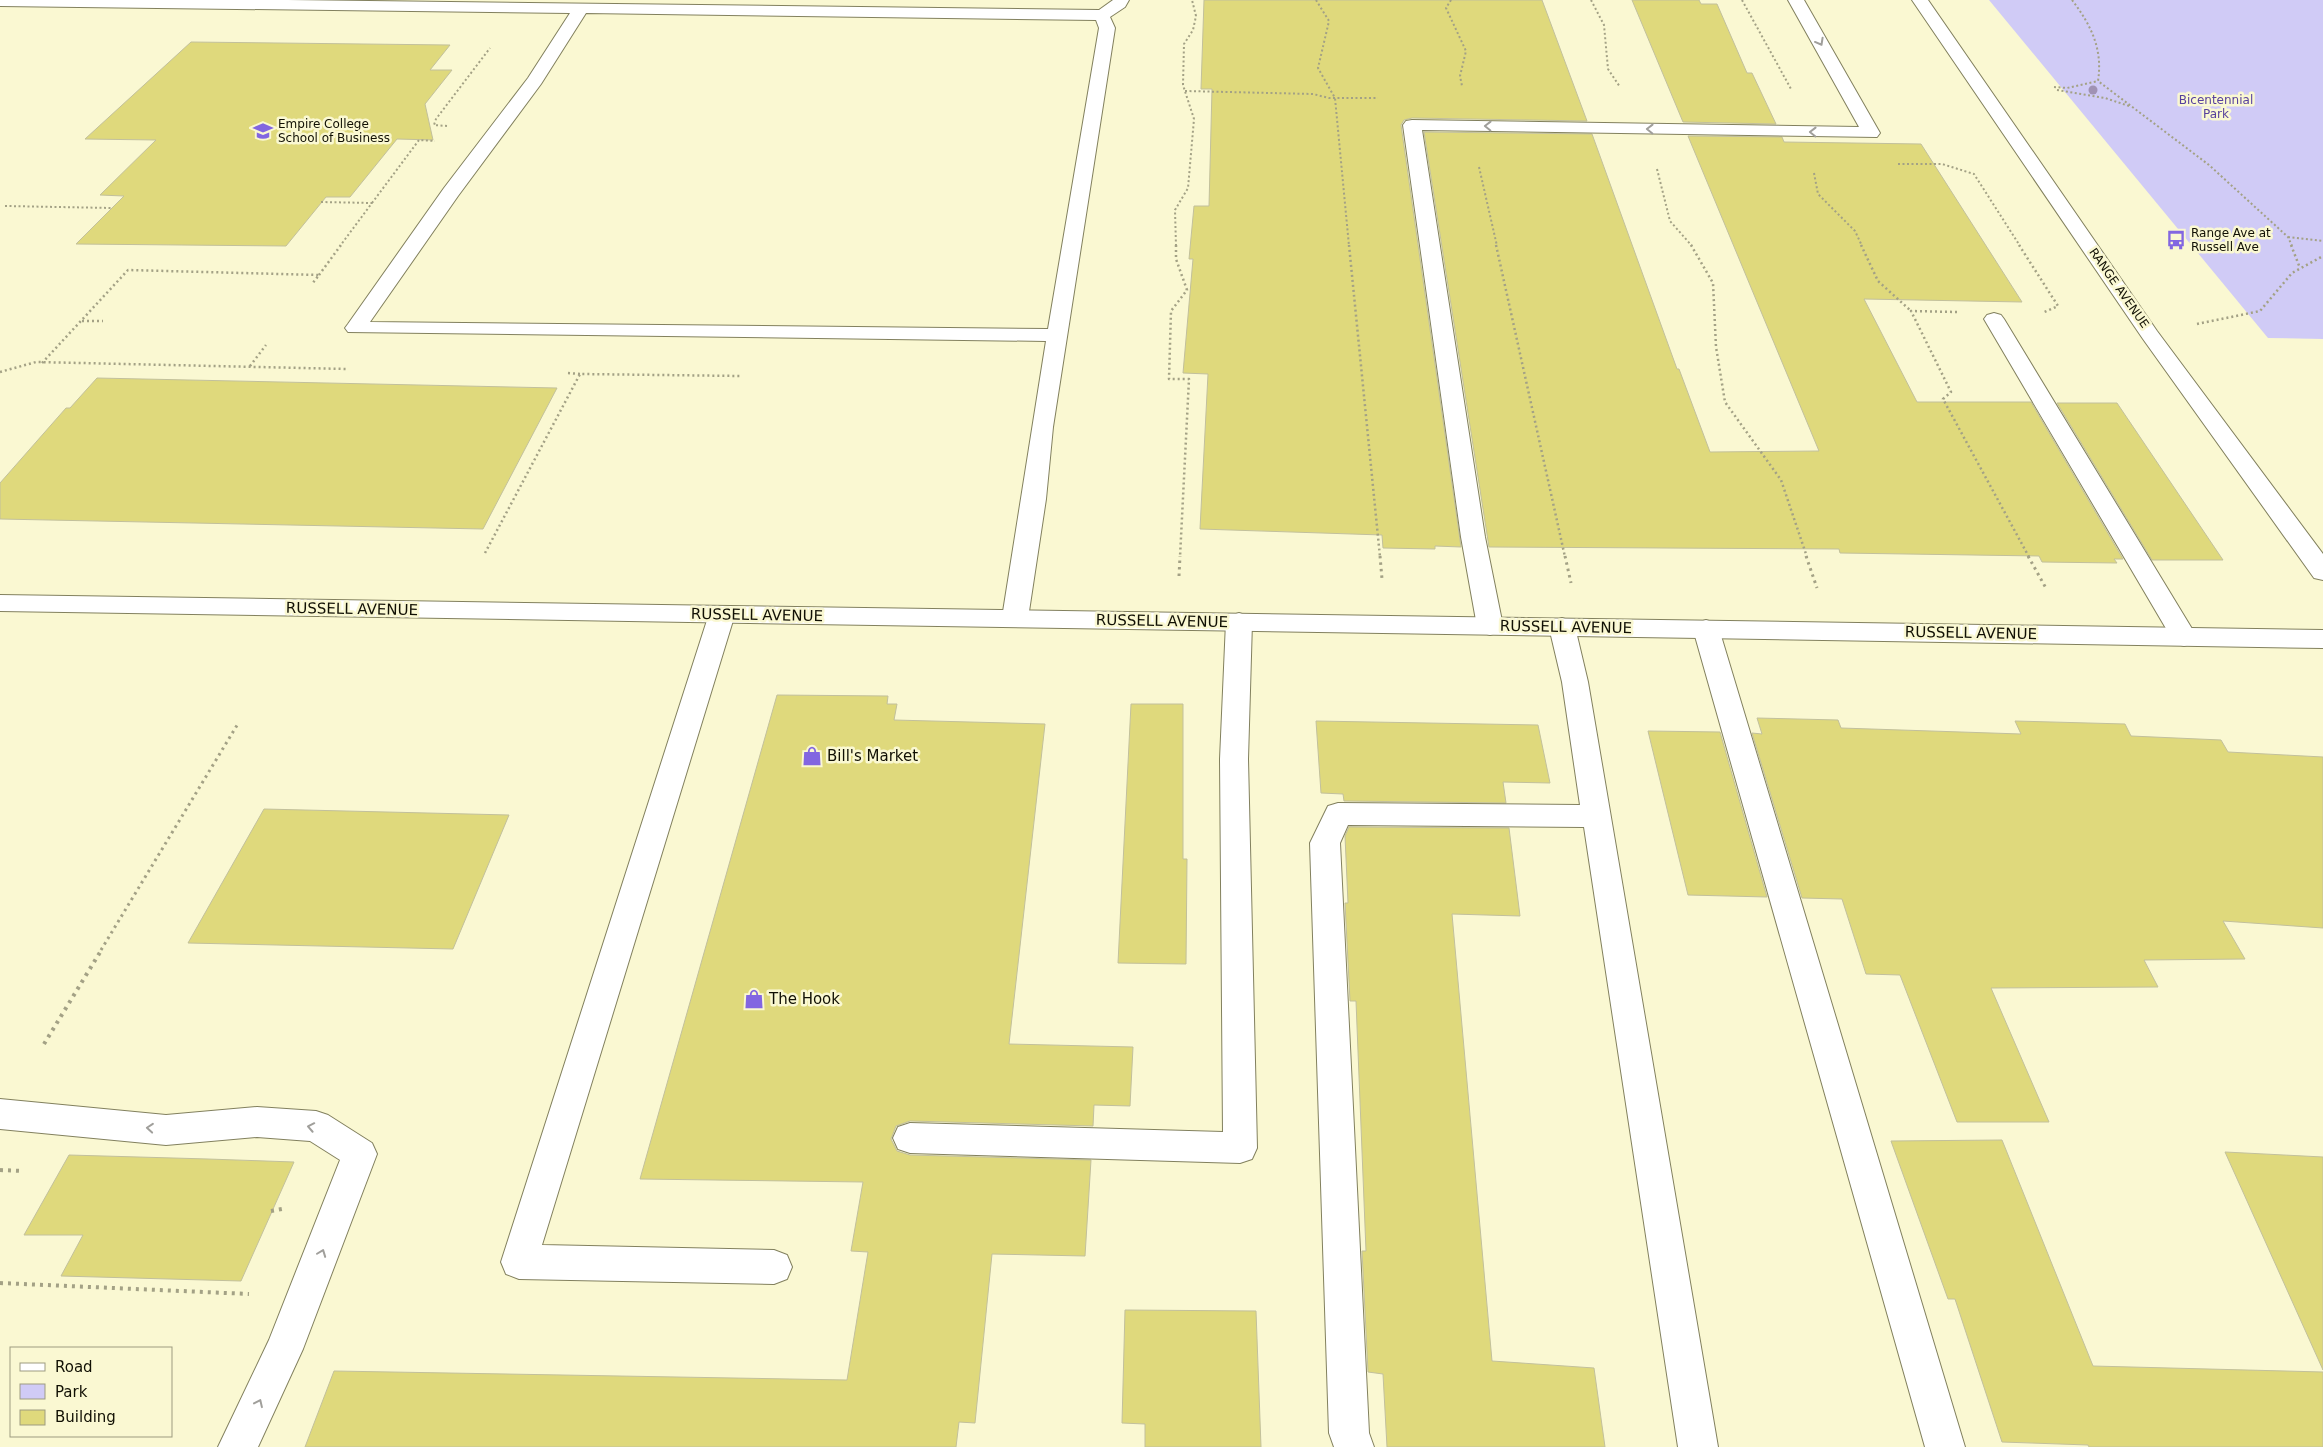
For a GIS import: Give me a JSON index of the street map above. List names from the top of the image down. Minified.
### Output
{"streets":{"street":["RANGE AVENUE","RUSSELL AVENUE"]},"parks":["Bicentennial Park"],"places":{"school or university":["Empire College School of Business"],"bus stop":["Range Ave at Russell Ave"],"shop":["Bill's Market","The Hook"]},"legend":["Road","Park","Building"]}
